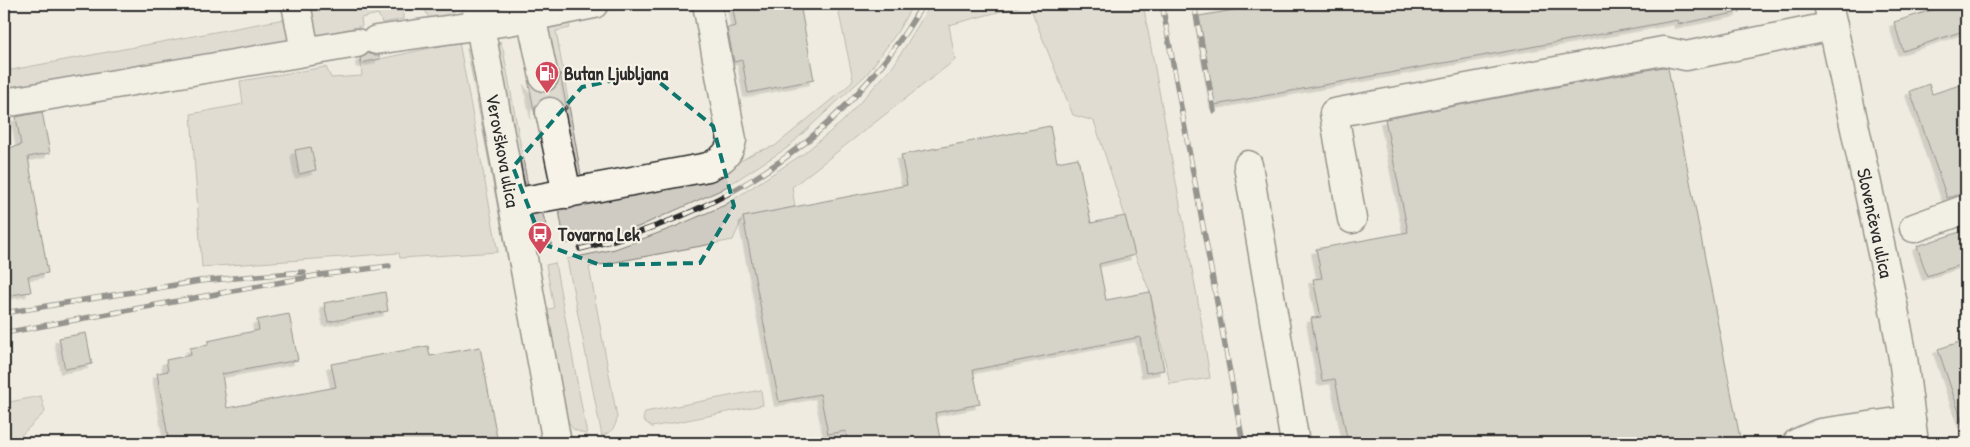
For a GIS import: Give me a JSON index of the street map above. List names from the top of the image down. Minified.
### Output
{"streets":{"street":["Verovškova ulica","Slovenčeva ulica"]},"places":{"fuel station":["Butan Ljubljana"],"bus stop":["Tovarna Lek"]}}
